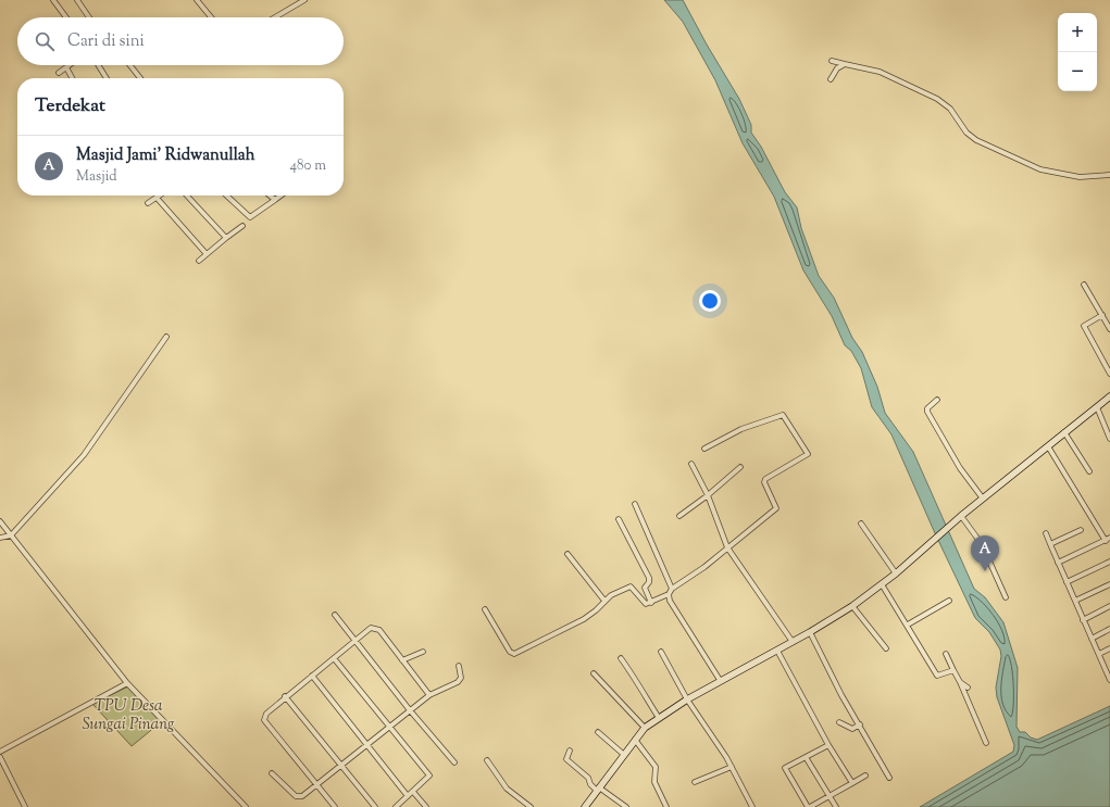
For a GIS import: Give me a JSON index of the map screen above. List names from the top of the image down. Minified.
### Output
{"parks":["TPU Desa Sungai Pinang"],"page":{"map_buttons":["+","−"],"search":"Cari di sini","heading":"Terdekat","list":[{"mark":"A","name":"Masjid Jami' Ridwanullah","note":"Masjid","value":"480 m"}],"pins":"A"}}
